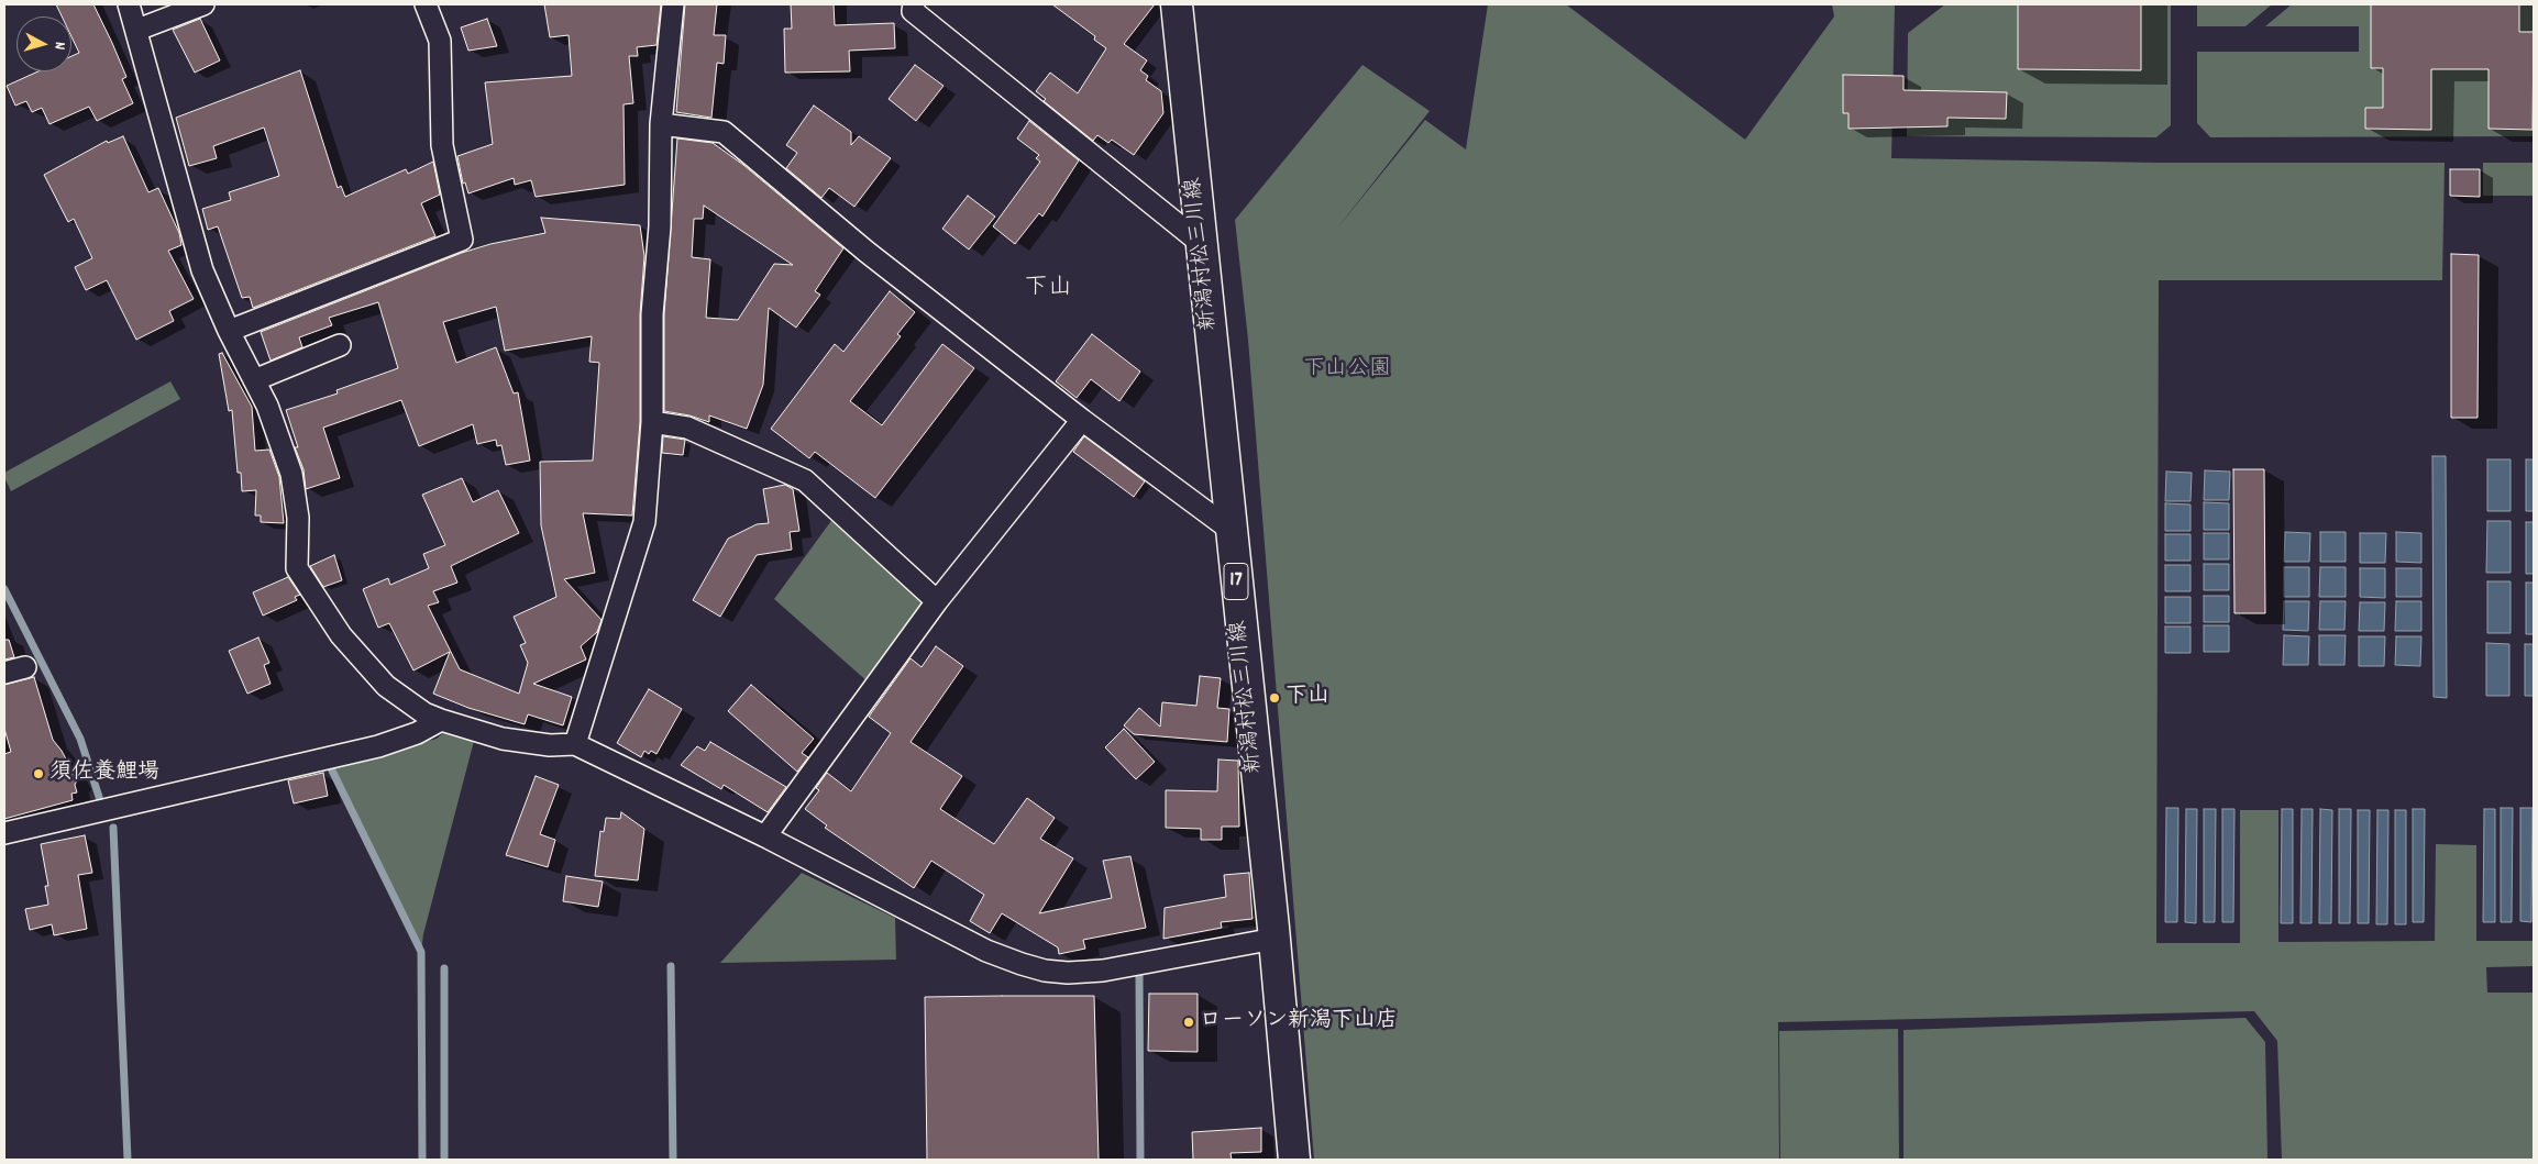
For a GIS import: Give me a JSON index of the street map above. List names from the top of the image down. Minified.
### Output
{"streets":{"main road":["新潟村松三川線","17"]},"districts":["下山"],"parks":["下山公園"],"places":["下山","須佐養鯉場","ローソン新潟下山店"],"north":"right"}
